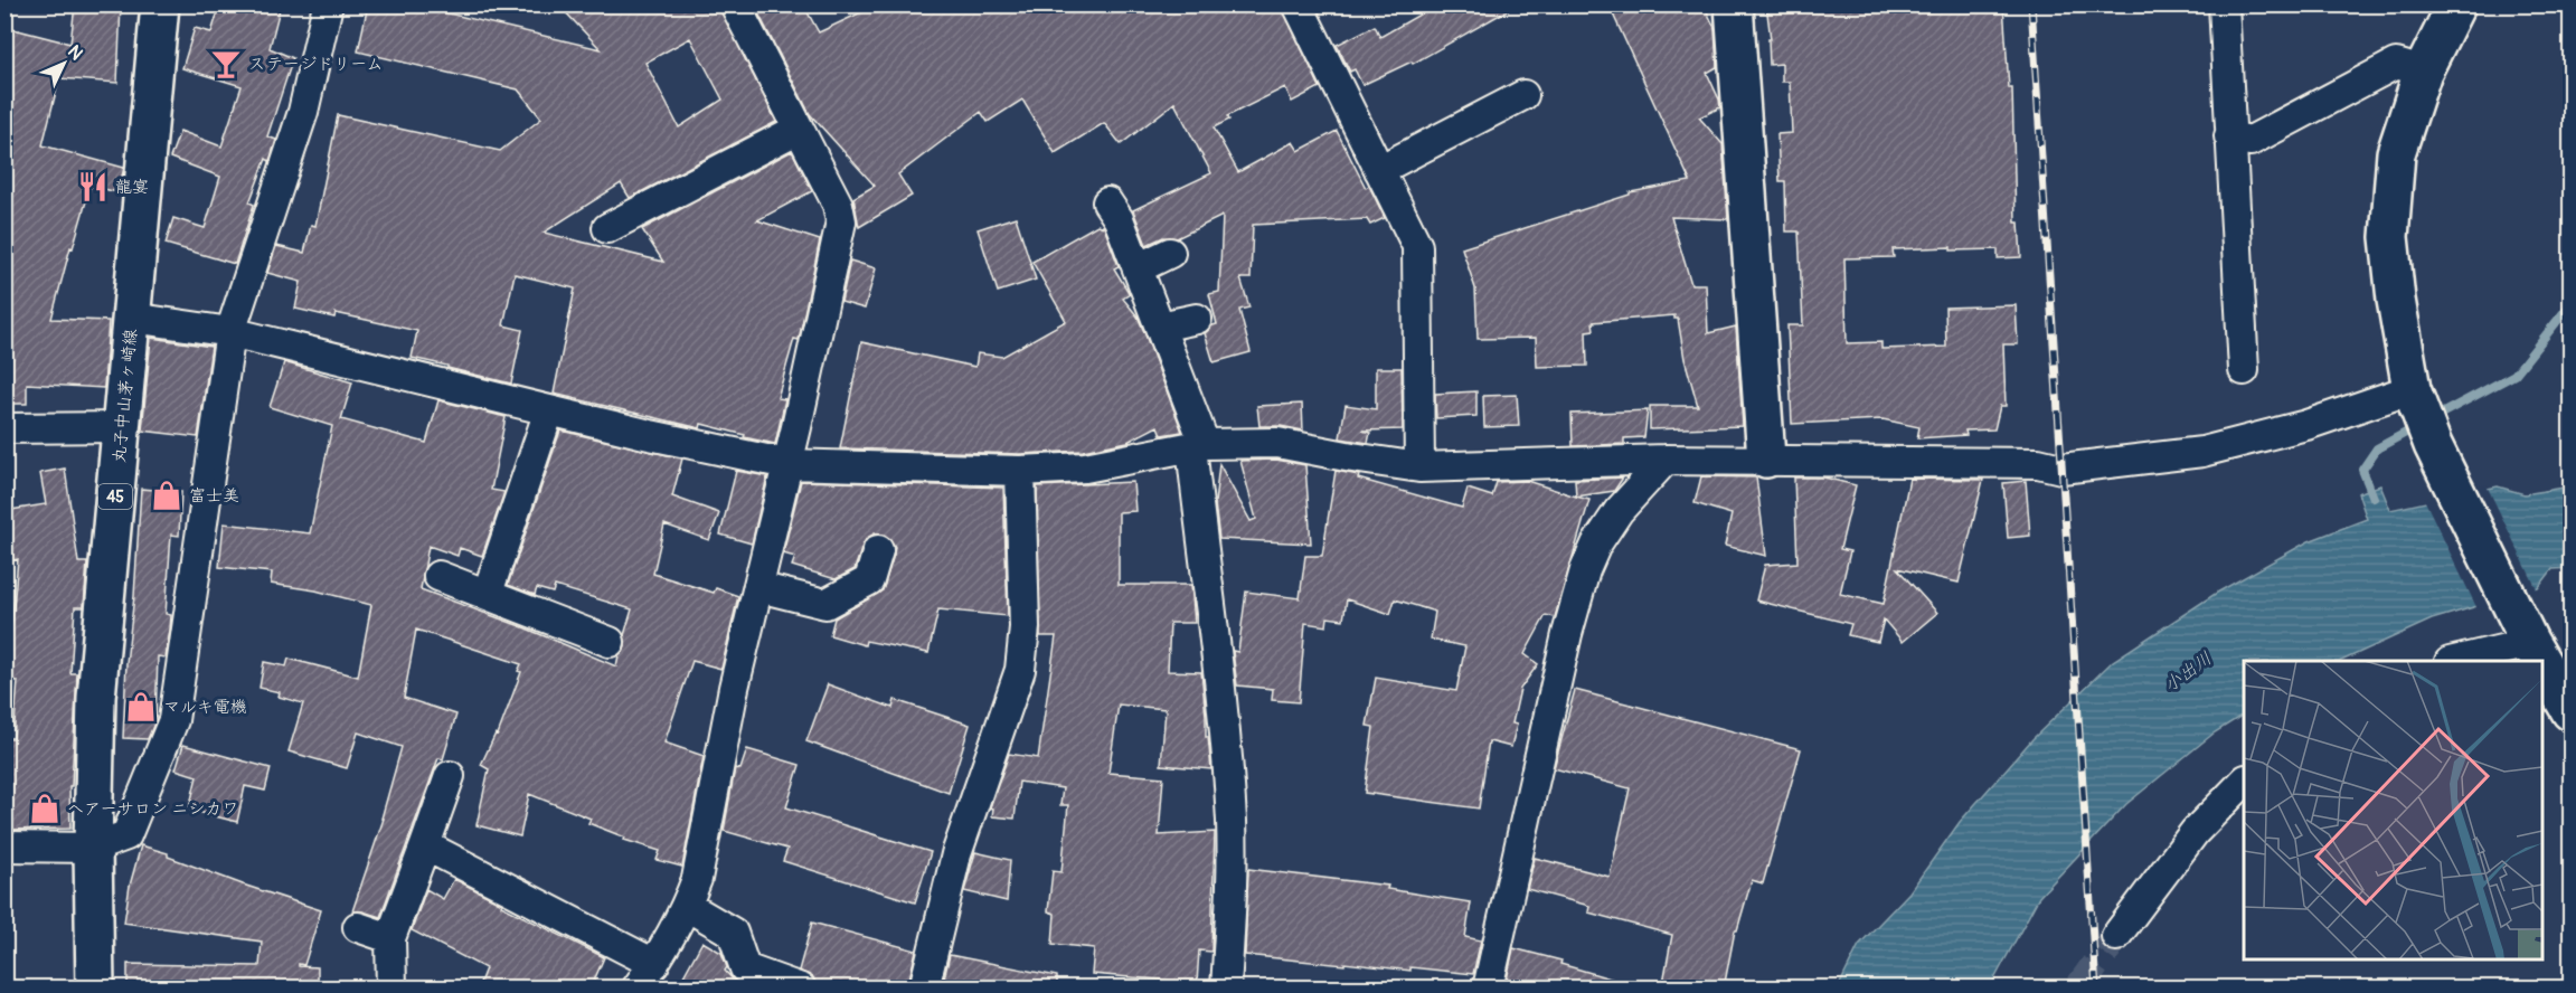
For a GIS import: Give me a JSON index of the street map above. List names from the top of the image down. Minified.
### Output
{"streets":{"street":["丸子中山茅ヶ崎線","45"]},"water":["小出川"],"places":{"bar":["ステージドリーム"],"restaurant":["龍宴"],"shop":["富士美","マルキ電機","ヘアーサロン ニシカワ"]},"north":"top right"}
